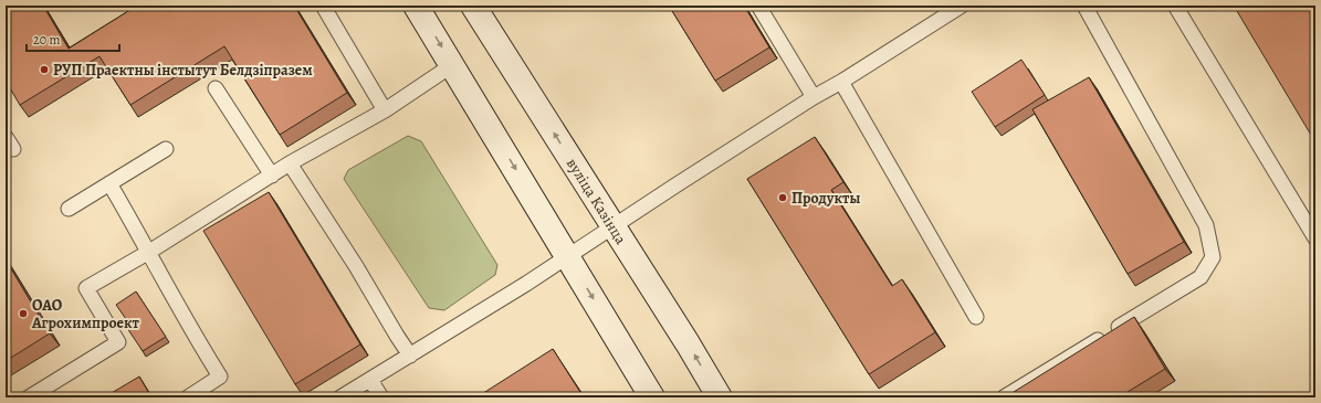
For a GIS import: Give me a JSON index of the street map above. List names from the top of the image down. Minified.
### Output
{"streets":{"main road":["вуліца Казінца"]},"places":["РУП Праектны інстытут Белдзіпразем","Продукты","ОАО Агрохимпроект"],"scale_bar":"20 m"}
